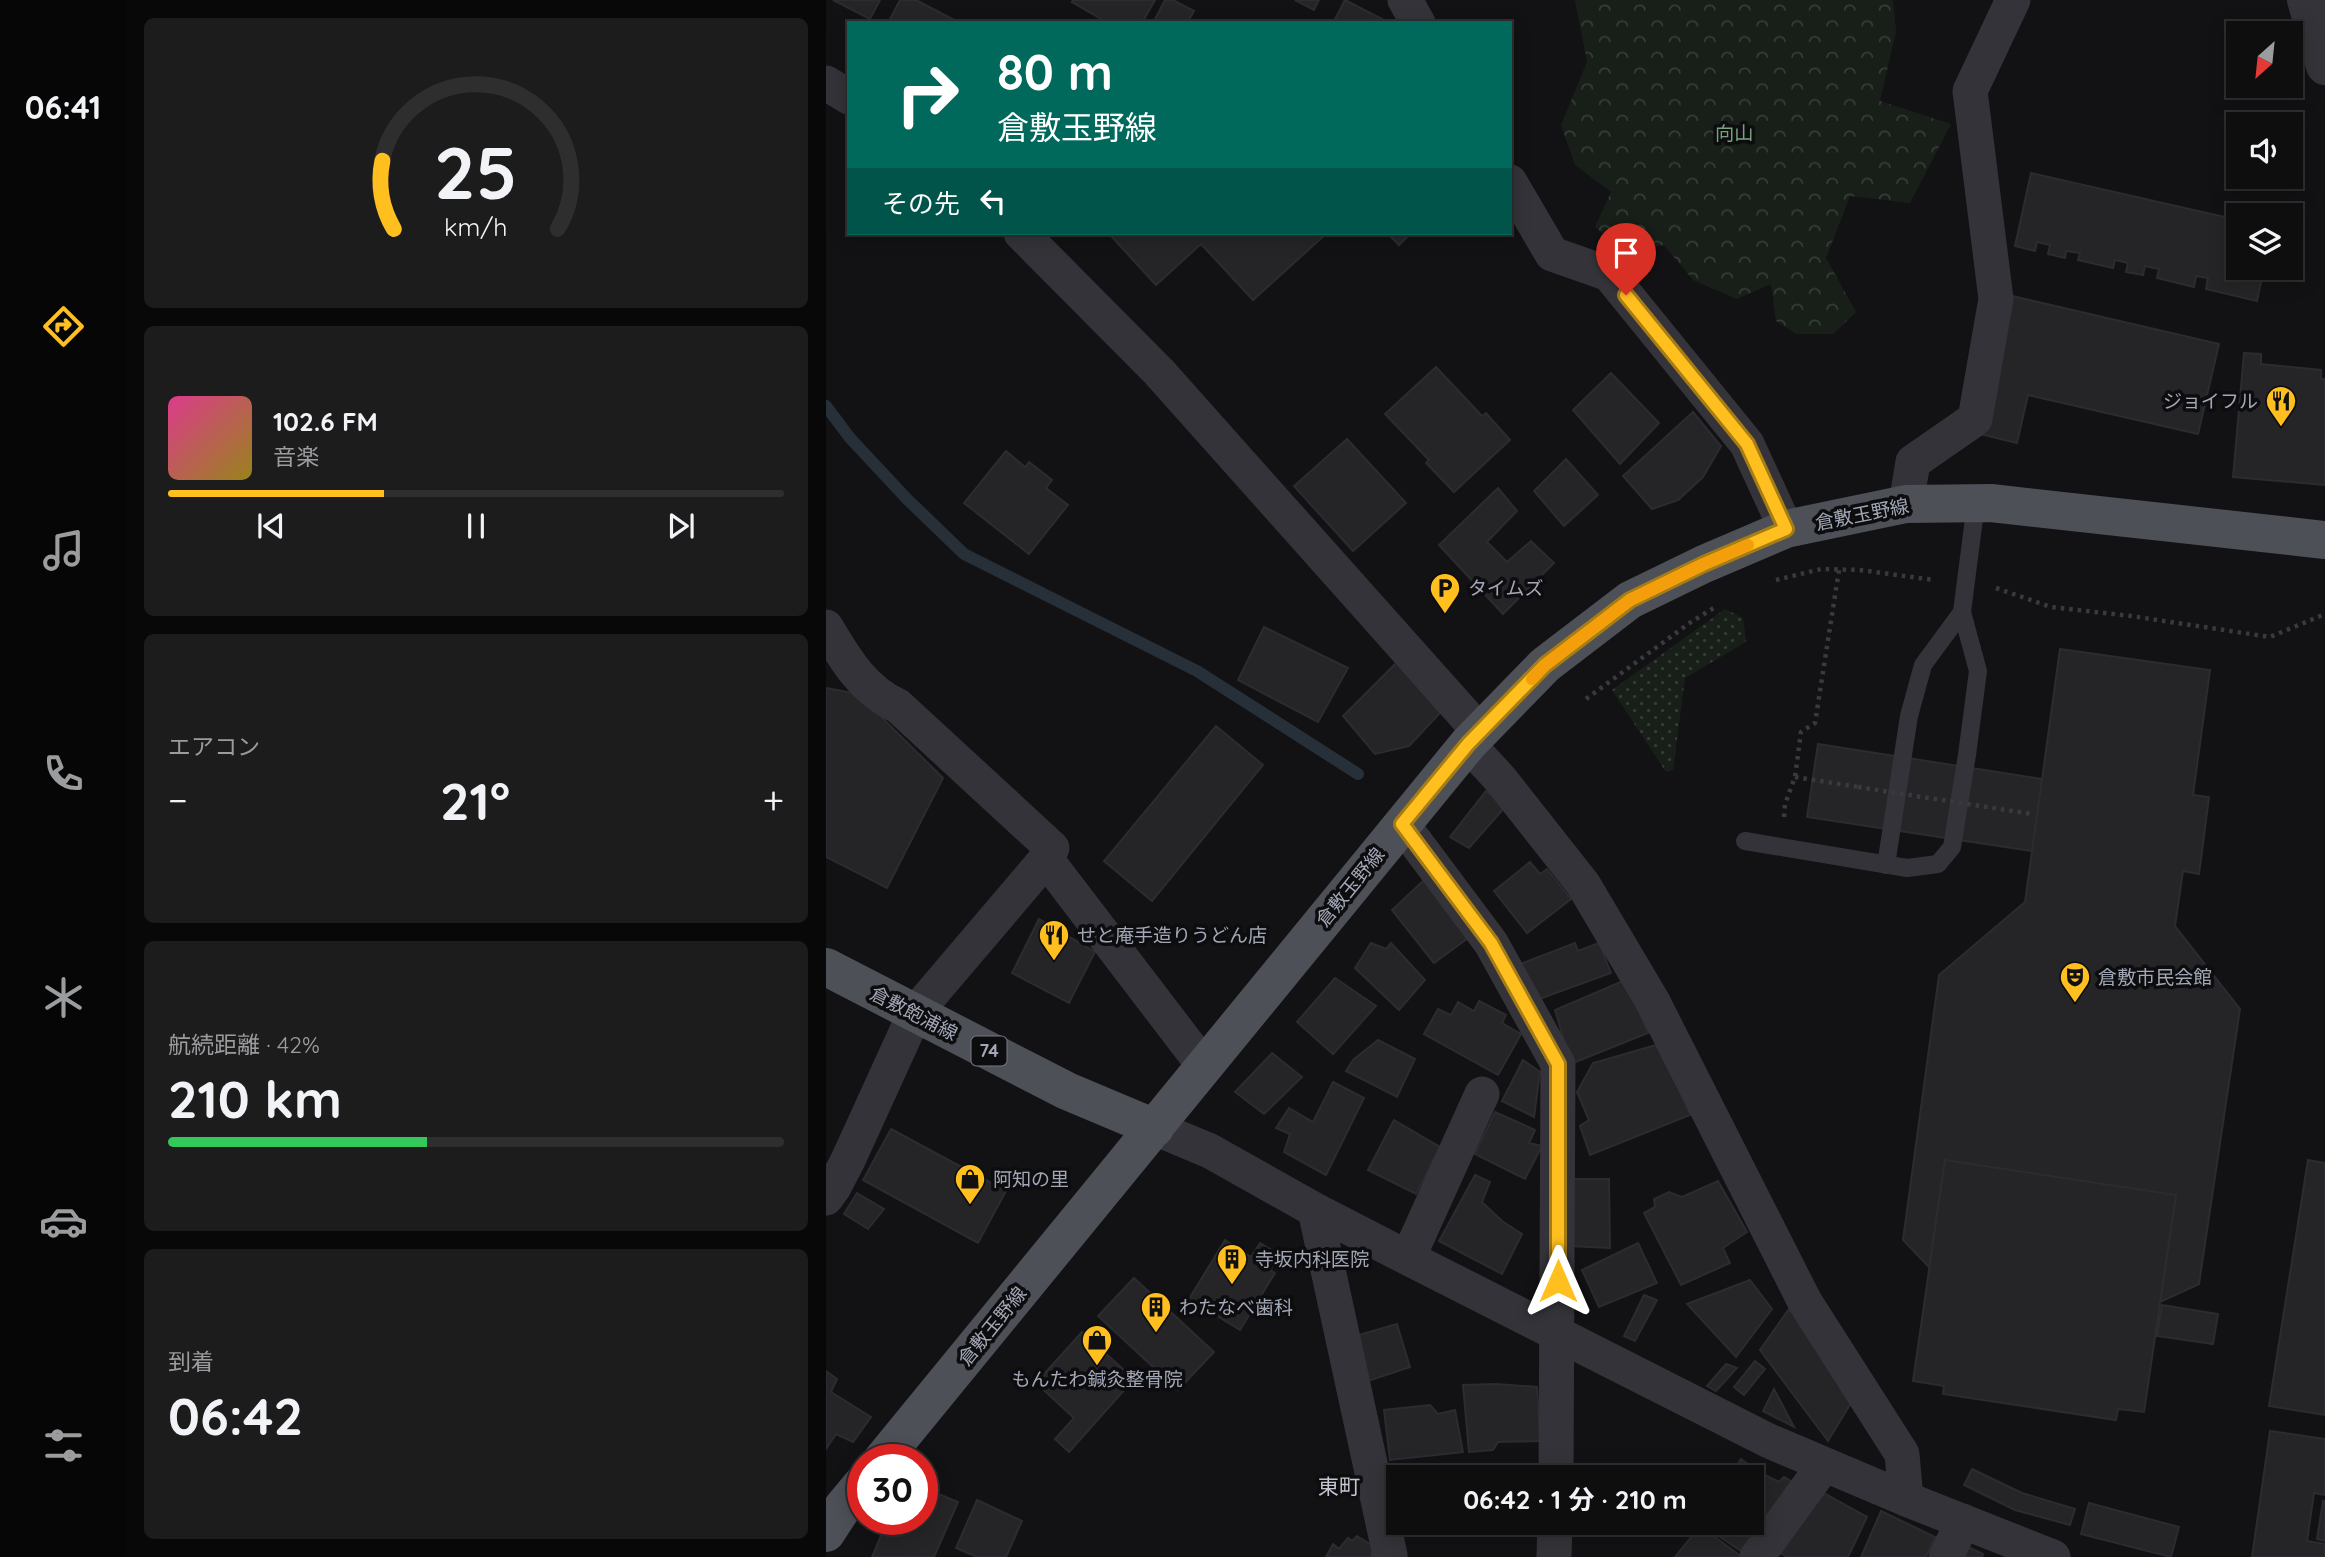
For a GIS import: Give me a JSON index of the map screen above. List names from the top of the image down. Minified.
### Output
{"streets":{"main road":["倉敷玉野線","倉敷飽浦線","74"]},"crossings":[["倉敷玉野線","倉敷飽浦線"]],"districts":["東町"],"parks":["向山"],"places":{"restaurant":["ジョイフル","せと庵手造りうどん店"],"parking":["タイムズ"],"theatre":["倉敷市民会館"],"shop":["阿知の里","もんたわ鍼灸整骨院"],"building":["寺坂内科医院","わたなべ歯科"]},"north":"bottom left","page":{"tabs":"06:41","turn":["80 m","倉敷玉野線"],"then":"その先","song":["102.6 FM","音楽"],"tile":["エアコン",["航続距離 · 42%","210 km"],["到着","06:42"]],"heat":["−","21°","+"],"limit":"30","trip":"06:42 · 1 分 · 210 m","gauge":["25","km/h"]}}
